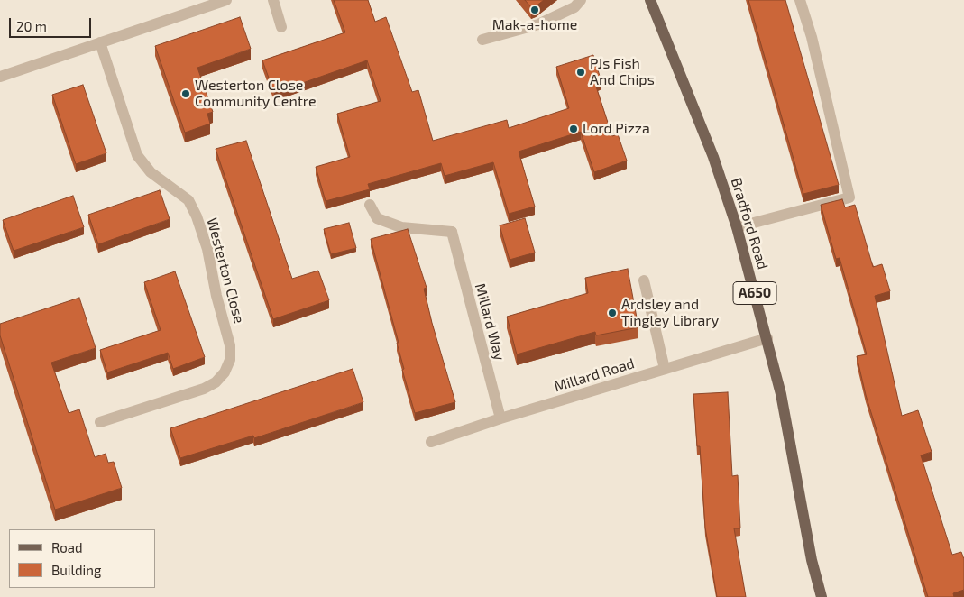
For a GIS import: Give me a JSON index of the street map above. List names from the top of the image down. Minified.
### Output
{"streets":{"main road":["Bradford Road","A650"],"street":["Westerton Close","Millard Way","Millard Road"]},"crossings":[["Bradford Road","Millard Road"],["Millard Way","Millard Road"]],"places":["Mak-a-home","PJs Fish And Chips","Westerton Close Community Centre","Lord Pizza","Ardsley and Tingley Library"],"legend":["Road","Building"],"scale_bar":"20 m"}
